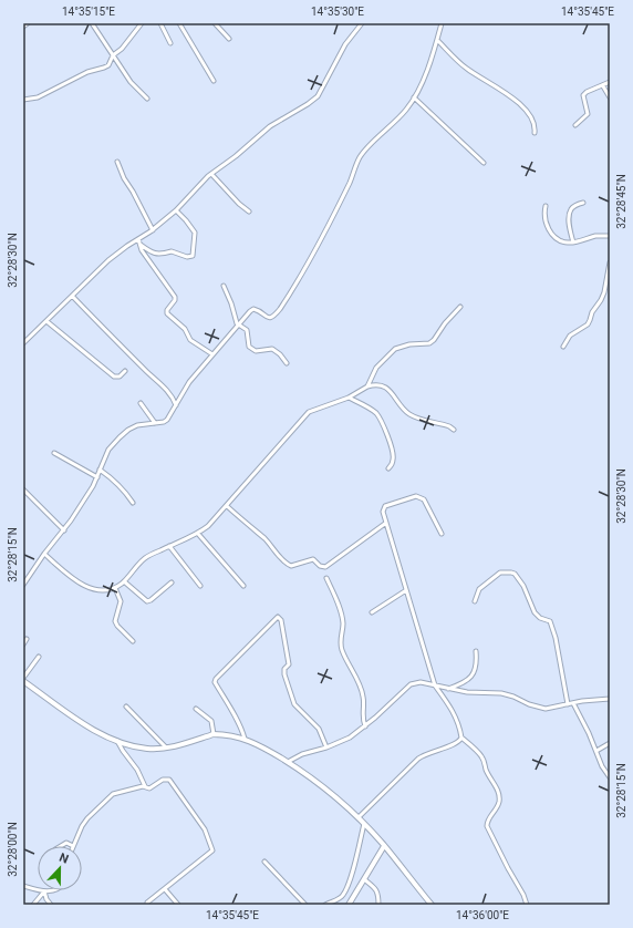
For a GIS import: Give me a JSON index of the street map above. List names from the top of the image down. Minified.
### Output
{"north":"top","coordinates":["14°35'15\"E","14°35'30\"E","14°35'45\"E","32°28'45\"N","32°28'30\"N","32°28'15\"N","32°28'00\"N","14°36'00\"E"]}
